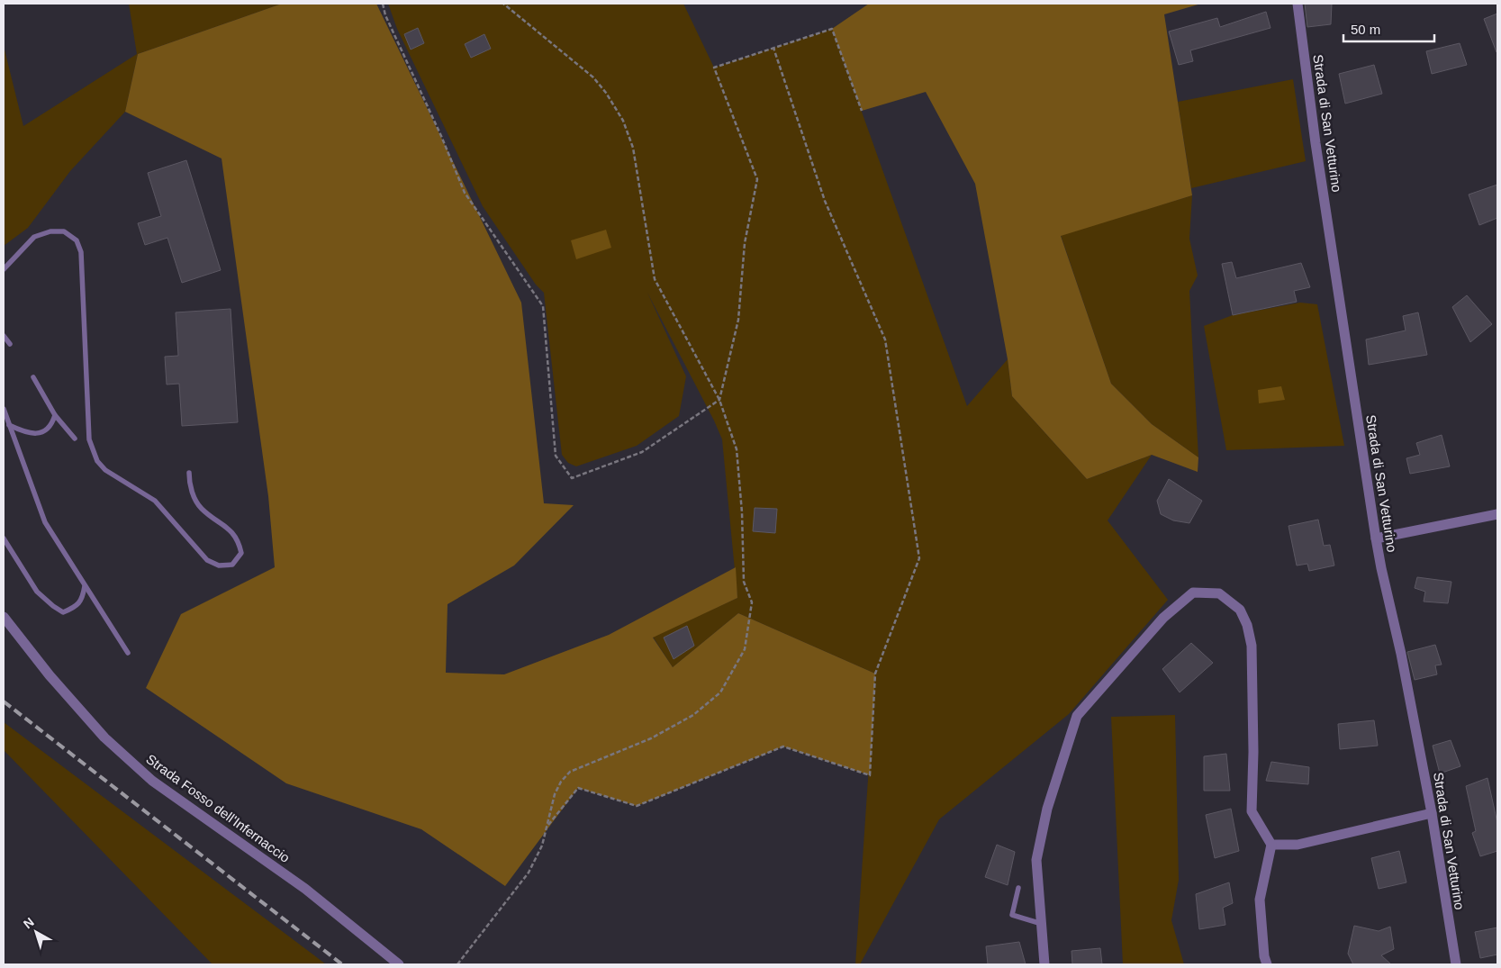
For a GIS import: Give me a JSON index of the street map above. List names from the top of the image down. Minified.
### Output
{"streets":{"street":["Strada di San Vetturino","Strada Fosso dell'Infernaccio"]},"scale_bar":"50 m","north":"top left"}
